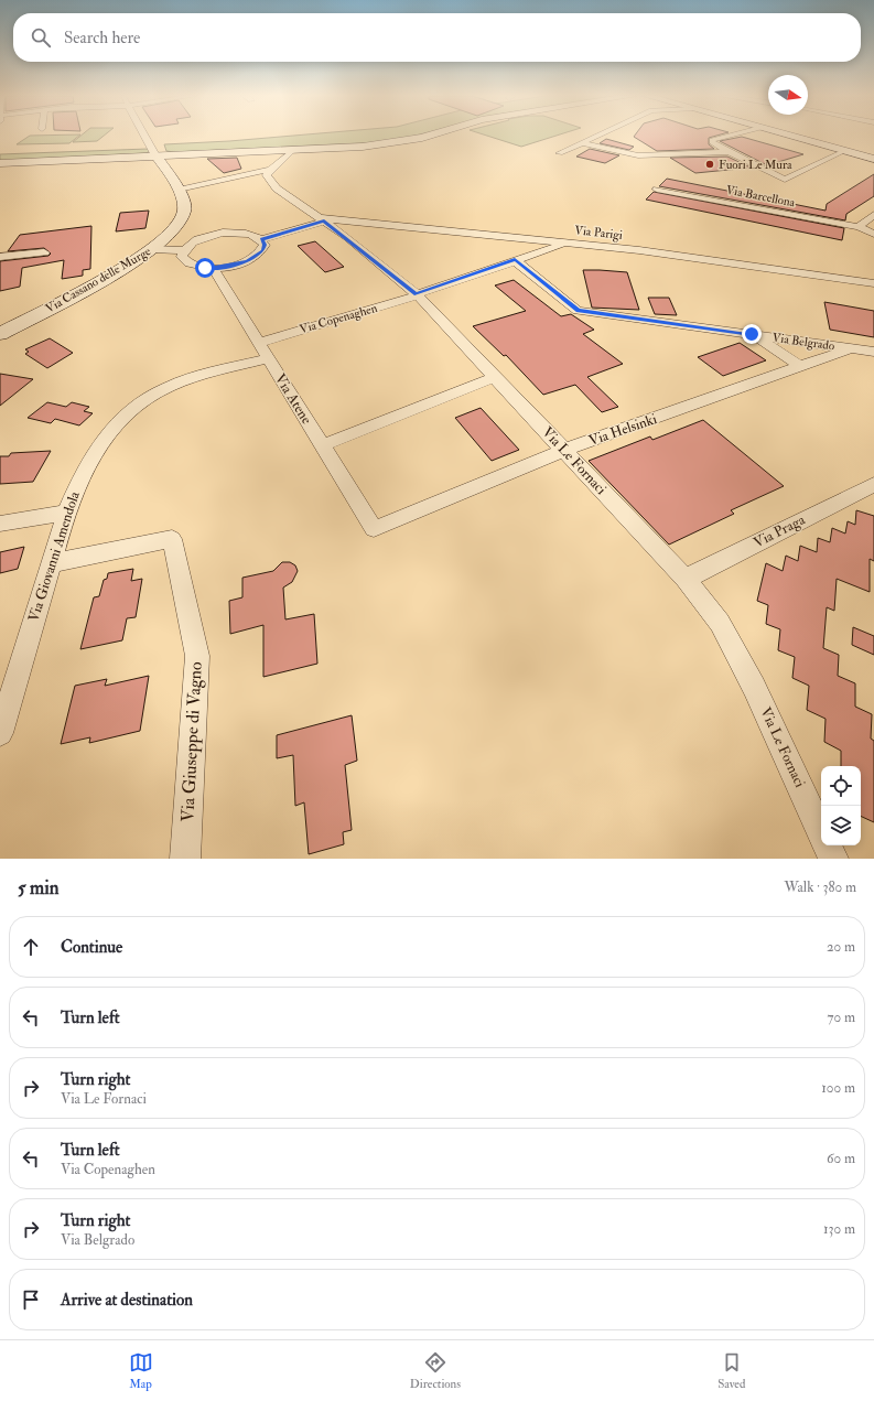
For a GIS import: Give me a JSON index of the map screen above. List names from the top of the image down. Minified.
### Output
{"streets":{"street":["Via Barcellona","Via Parigi","Via Cassano delle Murge","Via Copenaghen","Via Belgrado","Via Atene","Via Helsinki","Via Le Fornaci","Via Praga","Via Giovanni Amendola","Via Giuseppe di Vagno"]},"crossings":[["Via Parigi","Via Copenaghen"],["Via Parigi","Via Le Fornaci"],["Via Copenaghen","Via Belgrado"],["Via Copenaghen","Via Atene"],["Via Copenaghen","Via Le Fornaci"],["Via Copenaghen","Via Giovanni Amendola"],["Via Belgrado","Via Helsinki"],["Via Atene","Via Helsinki"],["Via Atene","Via Giovanni Amendola"],["Via Helsinki","Via Le Fornaci"],["Via Le Fornaci","Via Praga"],["Via Giovanni Amendola","Via Giuseppe di Vagno"]],"places":["Fuori Le Mura"],"north":"right","page":{"search":"Search here","heading":["5 min","Walk · 380 m"],"list":[["Continue","20 m"],["Turn left","70 m"],["Turn right","Via Le Fornaci","100 m"],["Turn left","Via Copenaghen","60 m"],["Turn right","Via Belgrado","130 m"],"Arrive at destination"],"nav":["Map","Directions","Saved"]}}
